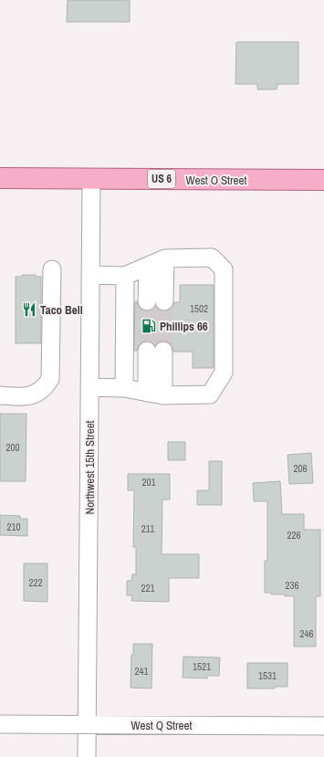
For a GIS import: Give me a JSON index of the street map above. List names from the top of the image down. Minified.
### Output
{"streets":{"main road":["US 6","West O Street"],"street":["Northwest 15th Street","West Q Street"]},"crossings":[["West O Street","Northwest 15th Street"],["Northwest 15th Street","West Q Street"]],"places":{"restaurant":["Taco Bell"],"fuel station":["Phillips 66"]},"house_numbers":["1502","200","206","201","210","211","226","222","236","221","246","1521","241","1531"]}
